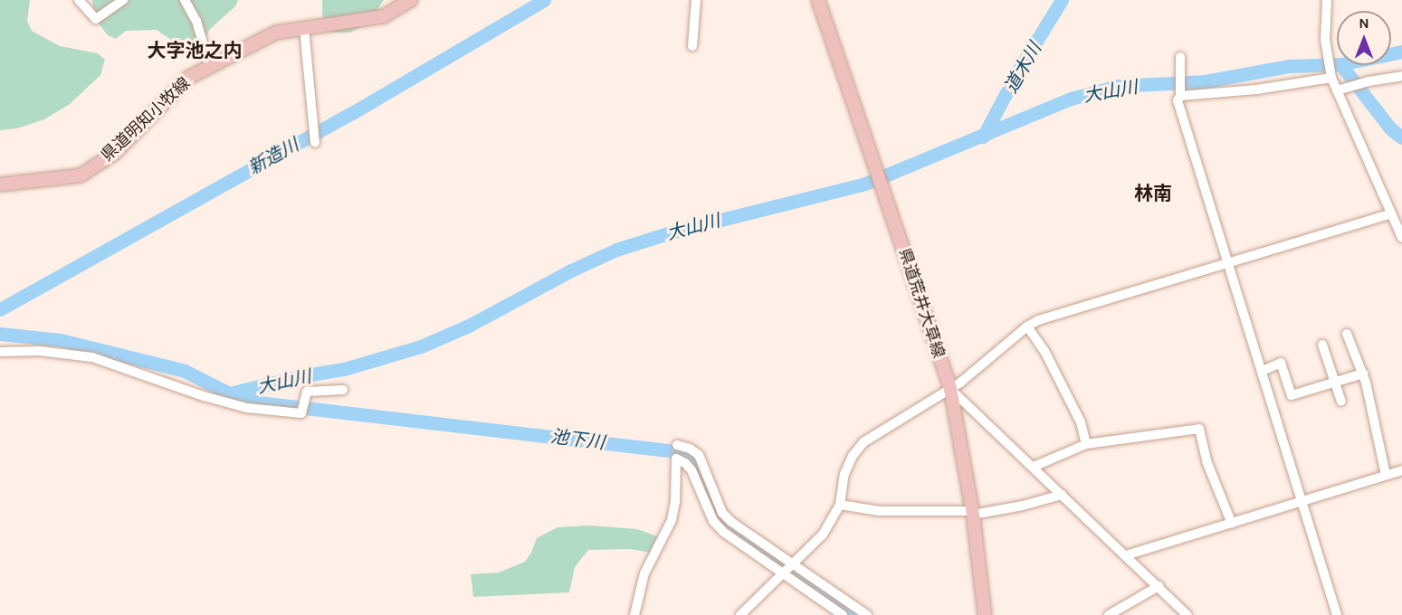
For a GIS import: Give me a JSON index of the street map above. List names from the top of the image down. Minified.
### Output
{"streets":{"main road":["県道明知小牧線","県道荒井大草線"]},"districts":["大字池之内","林南"],"water":["道木川","大山川","新造川","池下川"],"north":"top"}
